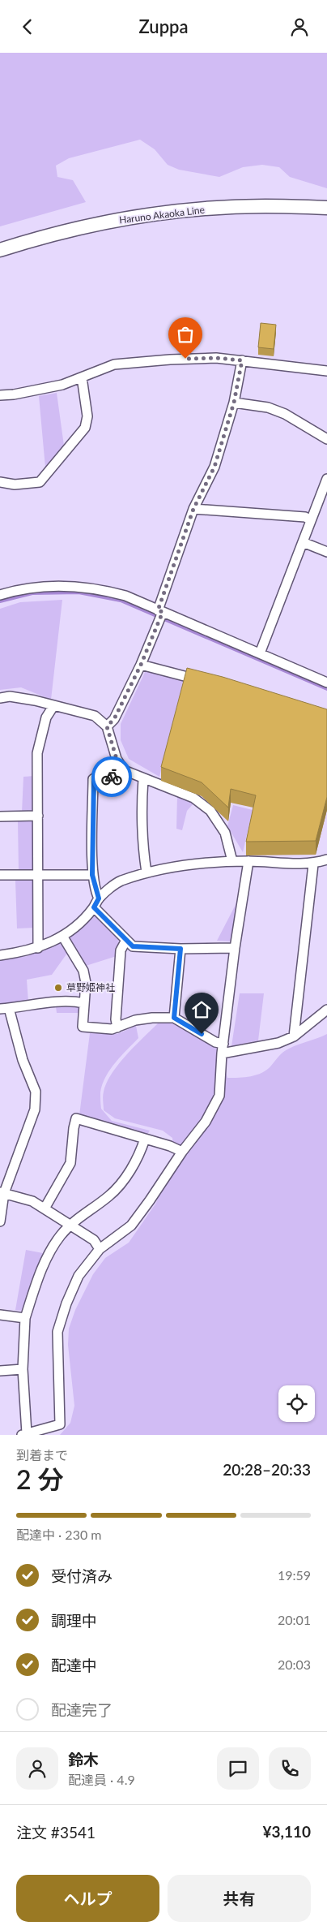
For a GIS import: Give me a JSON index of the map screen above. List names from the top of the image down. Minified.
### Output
{"streets":{"main road":["Haruno Akaoka Line"]},"places":["草野姫神社"],"page":{"header":"Zuppa","heading":["2 分","到着まで","20:28–20:33"],"panel":["鈴木","配達員 · 4.9","注文 #3541","¥3,110"],"bar":"配達中 · 230 m","list":[["受付済み","19:59"],["調理中","20:01"],["配達中","20:03"],"配達完了"],"buttons":["ヘルプ","共有"]}}
